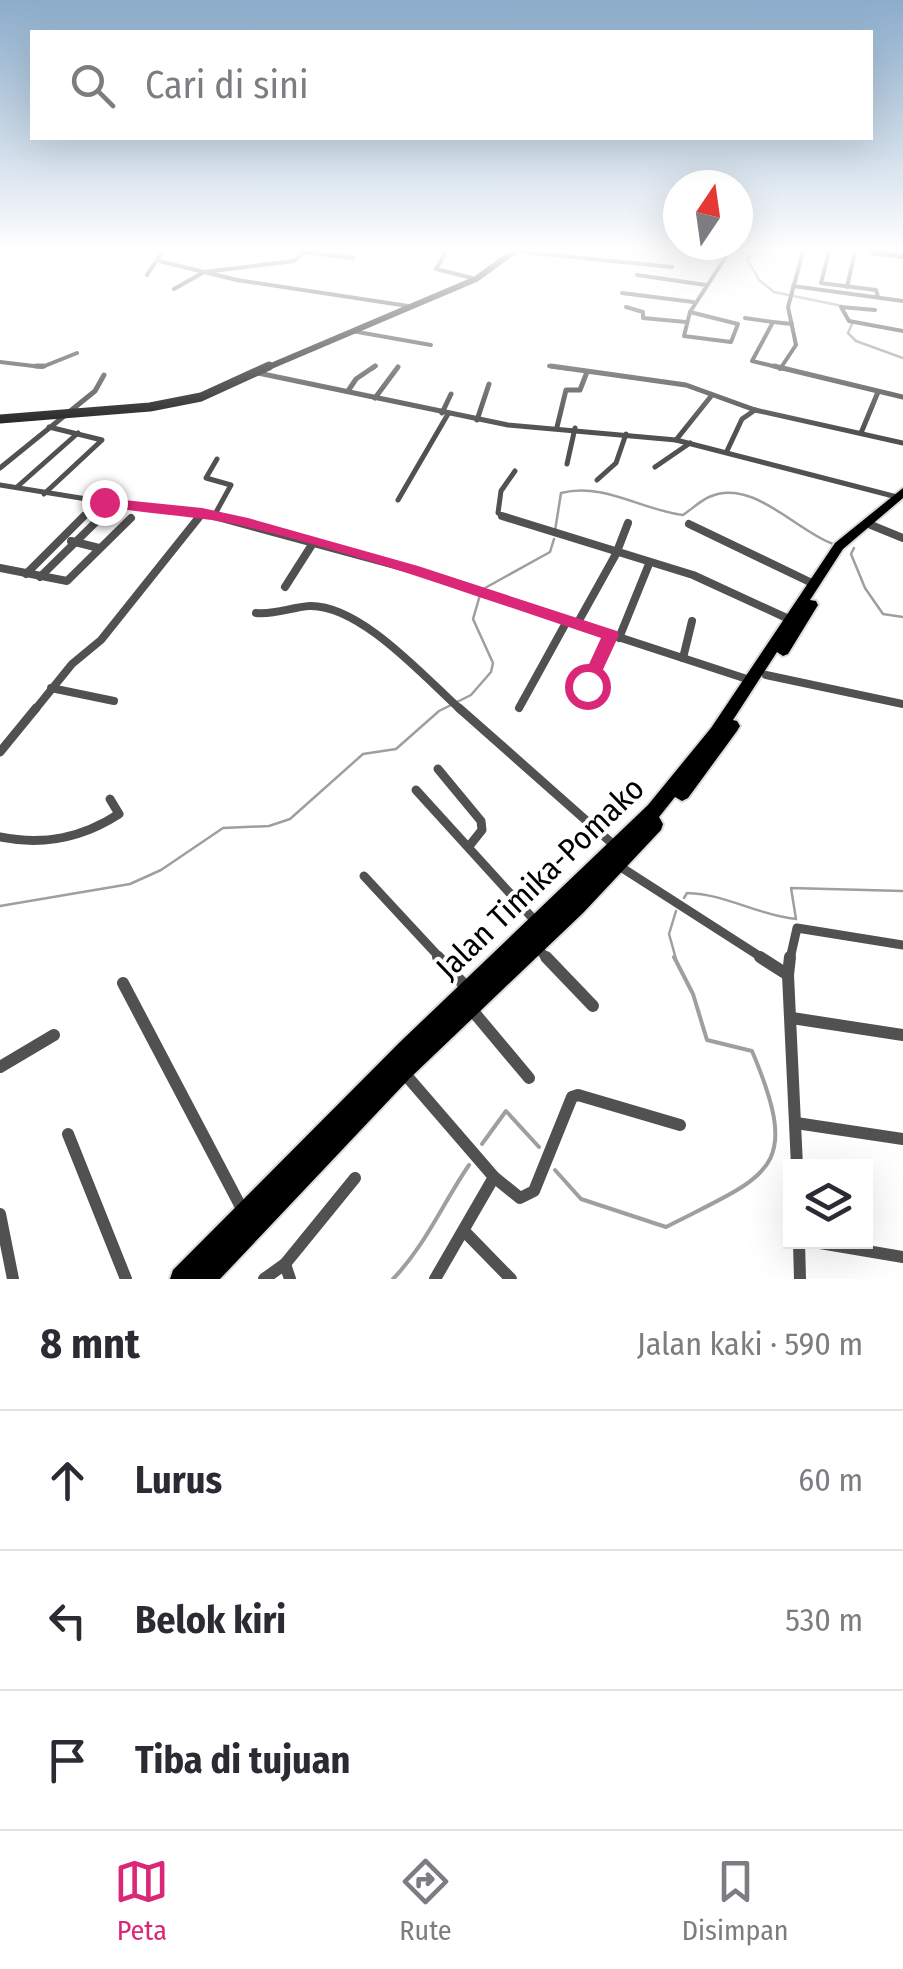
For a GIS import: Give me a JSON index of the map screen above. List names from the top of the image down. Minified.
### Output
{"streets":{"highway":["Jalan Timika-Pomako"]},"north":"top","page":{"search":"Cari di sini","heading":["8 mnt","Jalan kaki · 590 m"],"list":[["Lurus","60 m"],["Belok kiri","530 m"],"Tiba di tujuan"],"nav":["Peta","Rute","Disimpan"]}}
